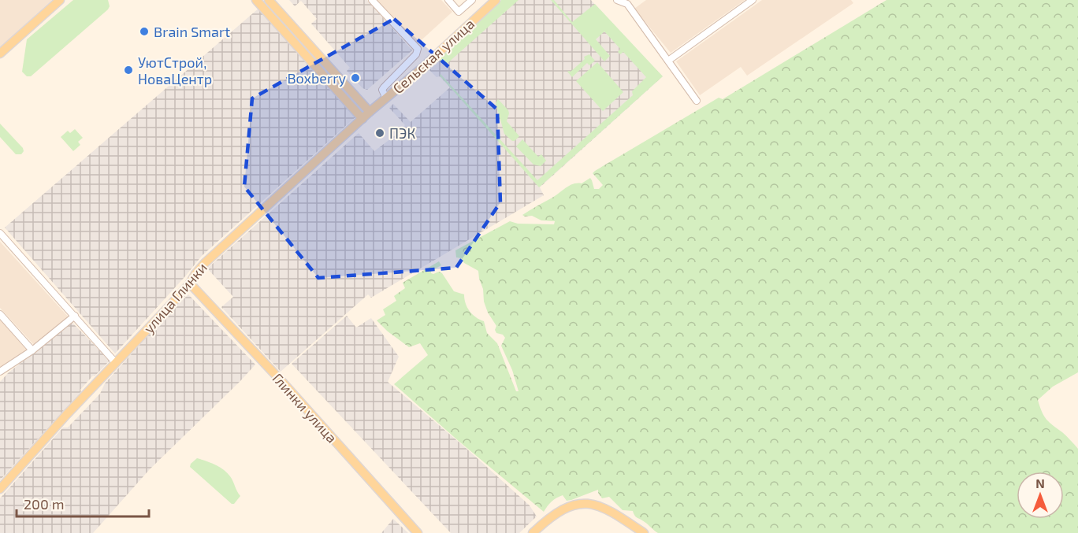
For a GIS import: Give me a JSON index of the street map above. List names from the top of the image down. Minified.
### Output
{"streets":{"main road":["Сельская улица","улица Глинки","Глинки улица"]},"crossings":[["Сельская улица","улица Глинки"],["улица Глинки","Глинки улица"]],"places":["Brain Smart","УютСтрой, НоваЦентр","Boxberry","ПЭК"],"scale_bar":"200 m","north":"top"}
